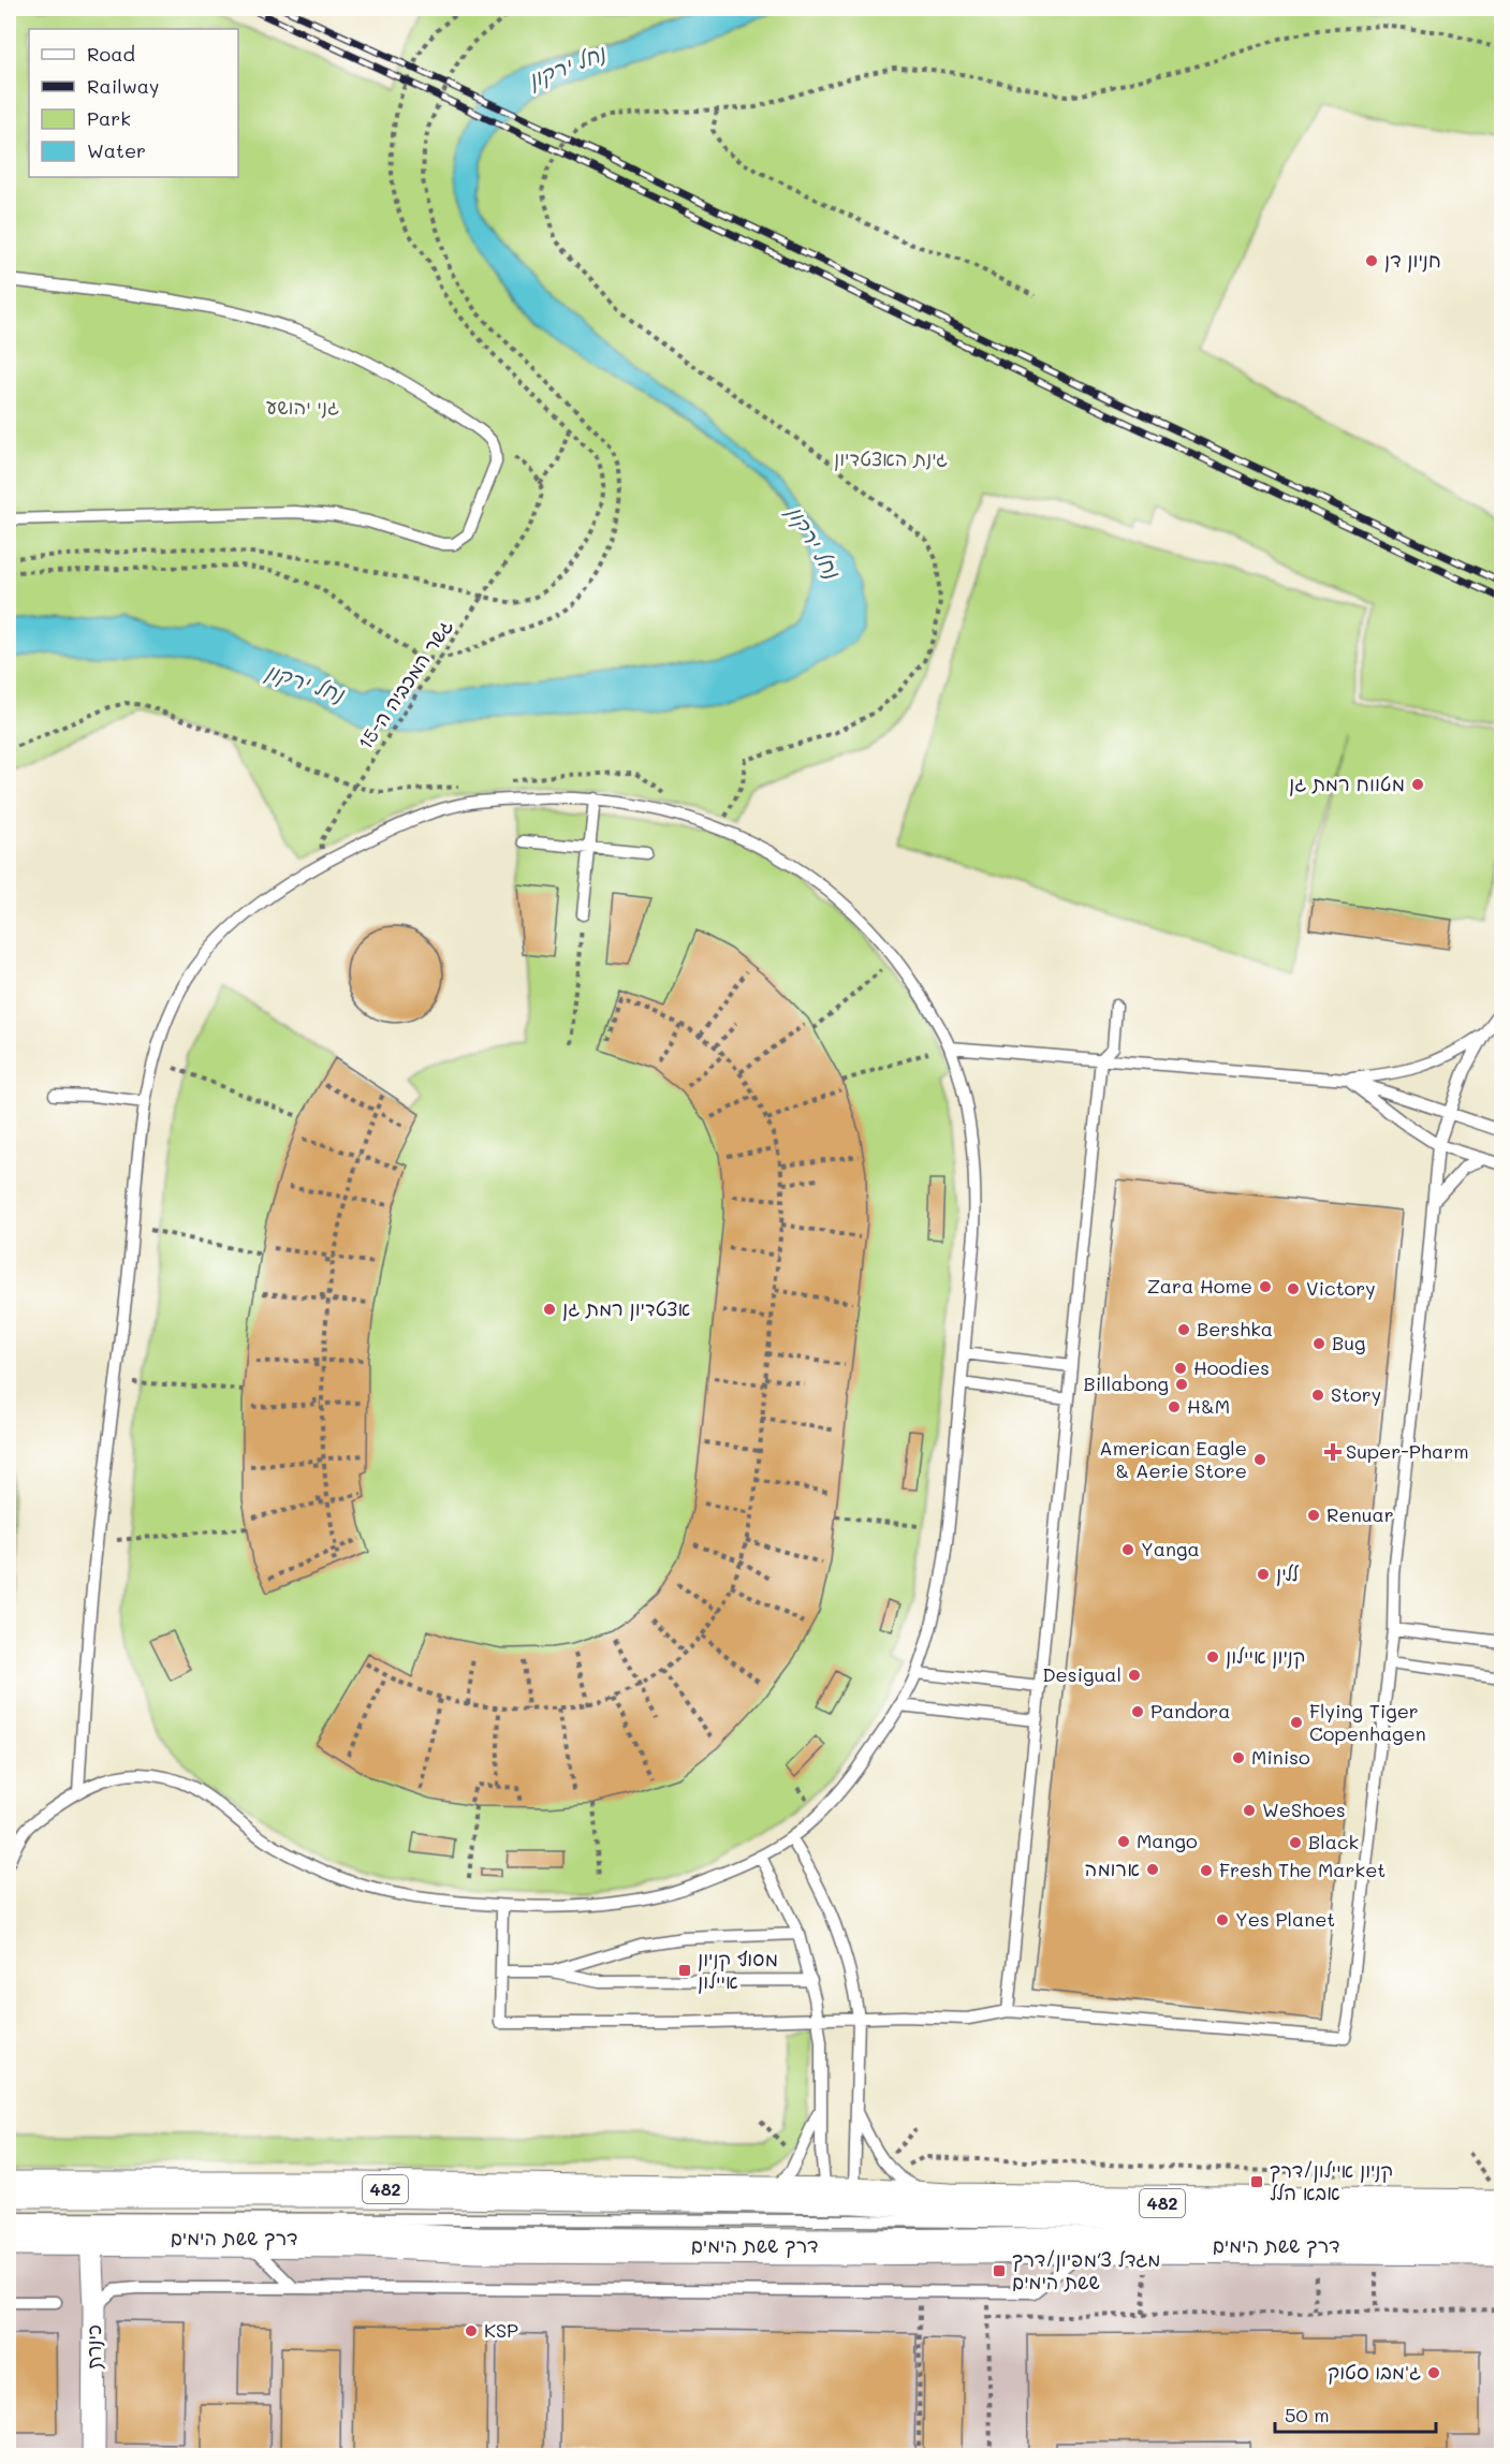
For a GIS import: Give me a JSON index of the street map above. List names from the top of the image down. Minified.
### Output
{"streets":{"main road":["482","דרך ששת הימים"],"street":["כינרת"],"path":["גשר המכביה ה-15"]},"crossings":[["דרך ששת הימים","כינרת"]],"water":["נחל ירקון"],"parks":["גני יהושע","גינת האצטדיון"],"places":{"other":["חניון דן","מטווח רמת גן","Zara Home","Victory","אצטדיון רמת גן","Bershka","Bug","Hoodies","Billabong","Story","H&M","American Eagle & Aerie Store","Renuar","Yanga","ללין","קניון איילון","Desigual","Pandora","Flying Tiger Copenhagen","Miniso","WeShoes","Mango","Black","ארומה","Fresh The Market","Yes Planet","KSP","ג'מבו סטוק"],"health":["Super-Pharm"],"transit":["מסוף קניון איילון","קניון איילון/דרך אבא הלל","מגדל צ׳מפיון/דרך ששת הימים"]},"legend":["Road","Railway","Park","Water"],"scale_bar":"50 m"}
